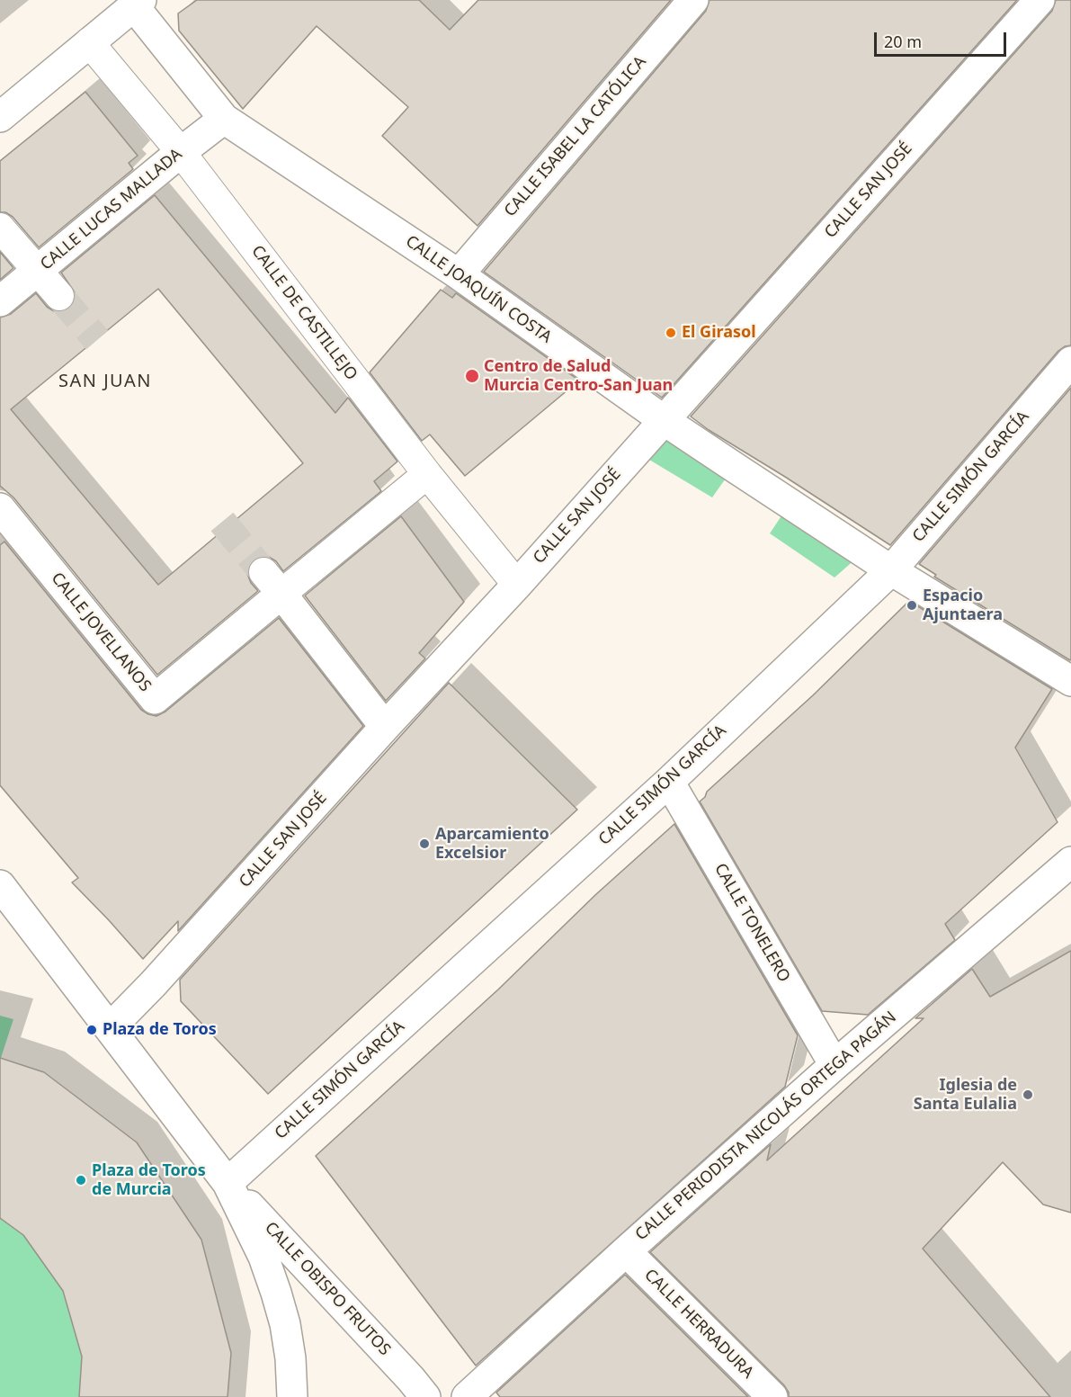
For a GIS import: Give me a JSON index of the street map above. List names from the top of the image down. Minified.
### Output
{"streets":{"street":["CALLE ISABEL LA CATÓLICA","CALLE SAN JOSÉ","CALLE LUCAS MALLADA","CALLE JOAQUÍN COSTA","CALLE DE CASTILLEJO","CALLE SIMÓN GARCÍA","CALLE JOVELLANOS","CALLE TONELERO","CALLE PERIODISTA NICOLÁS ORTEGA PAGÁN","CALLE OBISPO FRUTOS","CALLE HERRADURA"]},"crossings":[["CALLE ISABEL LA CATÓLICA","CALLE JOAQUÍN COSTA"],["CALLE SAN JOSÉ","CALLE JOAQUÍN COSTA"],["CALLE SAN JOSÉ","CALLE DE CASTILLEJO"],["CALLE LUCAS MALLADA","CALLE JOAQUÍN COSTA"],["CALLE LUCAS MALLADA","CALLE DE CASTILLEJO"],["CALLE JOAQUÍN COSTA","CALLE SIMÓN GARCÍA"],["CALLE SIMÓN GARCÍA","CALLE TONELERO"],["CALLE SIMÓN GARCÍA","CALLE OBISPO FRUTOS"],["CALLE TONELERO","CALLE PERIODISTA NICOLÁS ORTEGA PAGÁN"],["CALLE PERIODISTA NICOLÁS ORTEGA PAGÁN","CALLE HERRADURA"]],"districts":["SAN JUAN"],"places":["El Girasol","Centro de Salud Murcia Centro-San Juan","Espacio Ajuntaera","Aparcamiento Excelsior","Plaza de Toros","Iglesia de Santa Eulalia","Plaza de Toros de Murcia"],"scale_bar":"20 m"}
